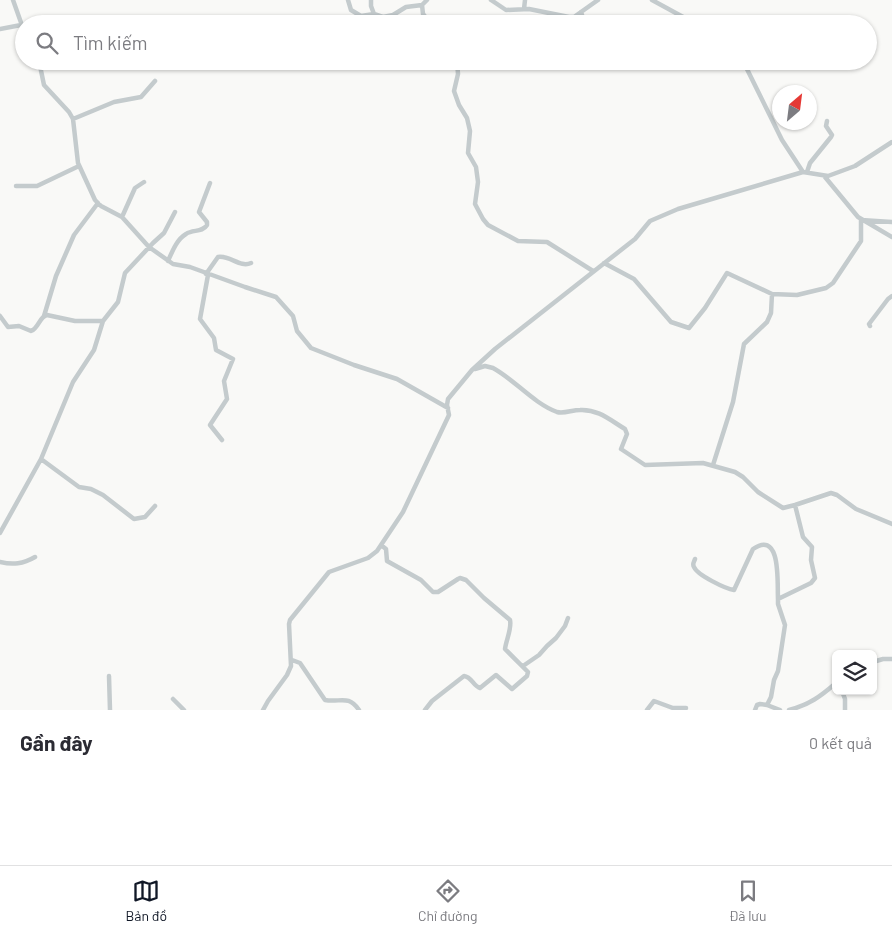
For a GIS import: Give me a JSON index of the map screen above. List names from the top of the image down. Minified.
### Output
{"north":"top right","page":{"search":"Tìm kiếm","heading":["Gần đây","0 kết quả"],"nav":["Bản đồ","Chỉ đường","Đã lưu"]}}
